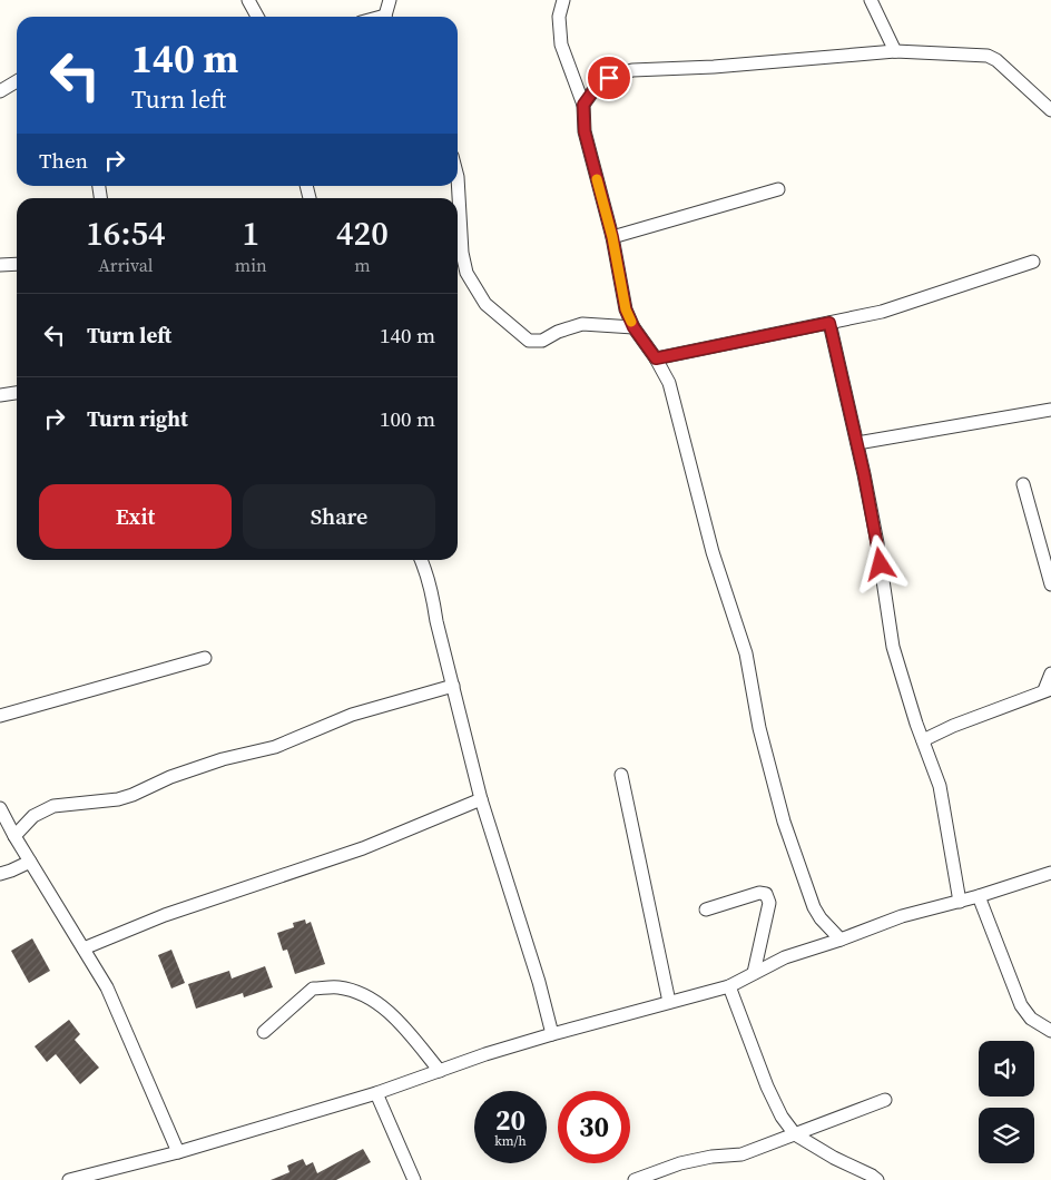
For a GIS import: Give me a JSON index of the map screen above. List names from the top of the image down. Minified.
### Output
{"page":{"turn":["140 m","Turn left"],"then":"Then","eta":["16:54","Arrival","1","min","420","m"],"list":[{"name":"Turn left","value":"140 m"},{"name":"Turn right","value":"100 m"}],"buttons":["Exit","Share"],"speed":"20 km/h","limit":"30"}}
